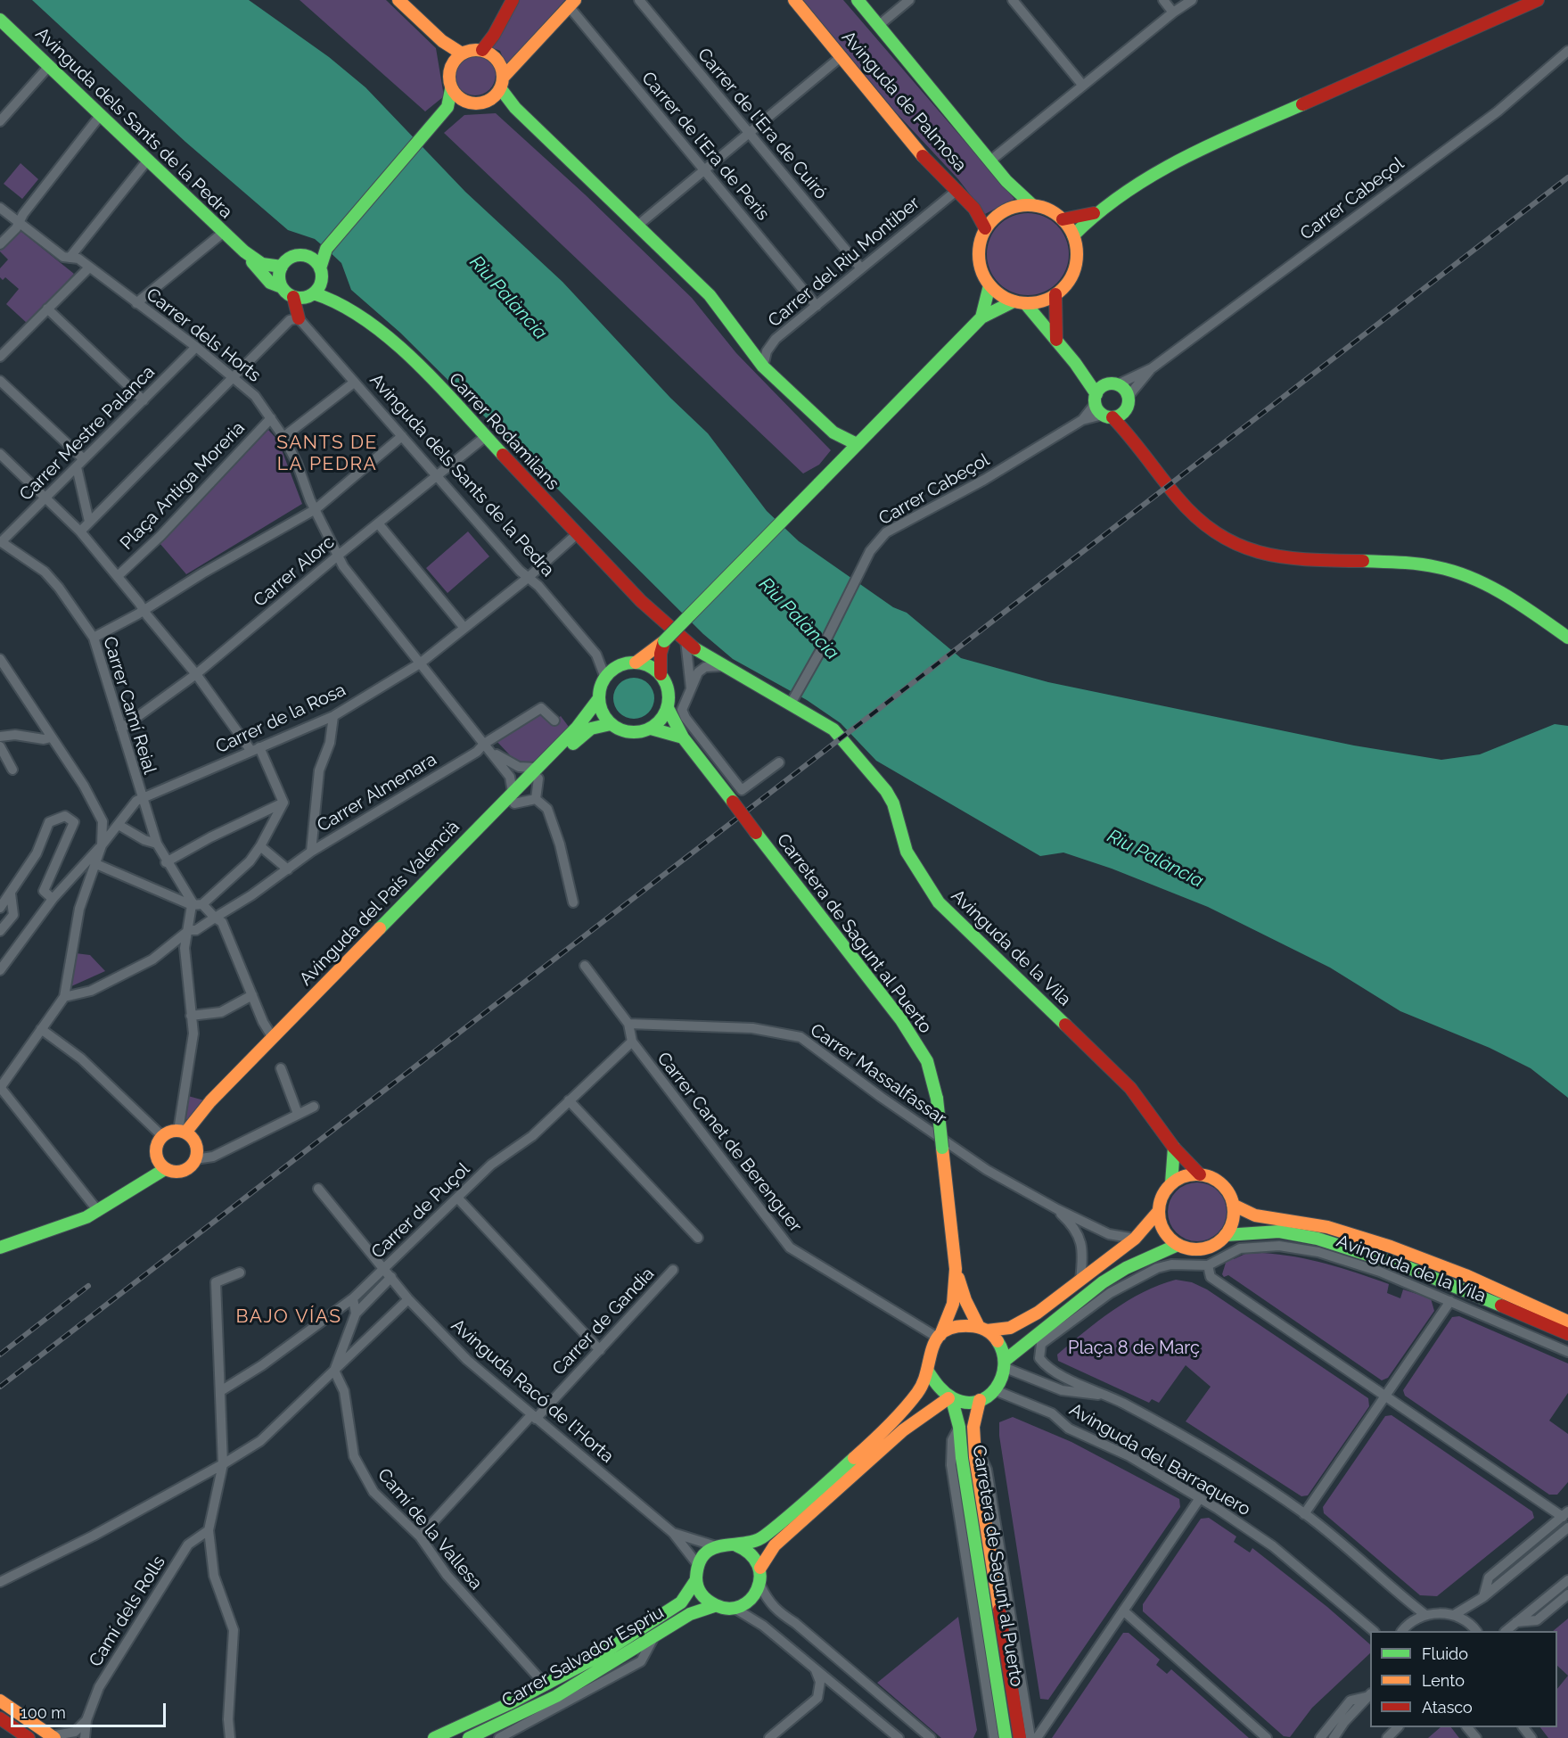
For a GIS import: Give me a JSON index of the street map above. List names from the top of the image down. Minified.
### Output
{"streets":{"street":["Avinguda de Palmosa","Avinguda dels Sants de la Pedra","Carrer de l'Era de Cuiró","Carrer de l'Era de Peris","Carrer Cabeçol","Carrer del Riu Montíber","Carrer dels Horts","Carrer Rodamilans","Carrer Mestre Palanca","Plaça Antiga Moreria","Carrer Alorc","Carrer Camí Reial","Carrer de la Rosa","Carrer Almenara","Avinguda del País Valencià","Carretera de Sagunt al Puerto","Avinguda de la Vila","Carrer Massalfassar","Carrer Canet de Berenguer","Carrer de Puçol","Carrer de Gandia","Avinguda Racó de l'Horta","Avinguda del Barraquero","Camí de la Vallesa","Camí dels Rolls","Carrer Salvador Espriu"]},"crossings":[["Avinguda de Palmosa","Carrer del Riu Montíber"],["Avinguda dels Sants de la Pedra","Carrer Rodamilans"],["Avinguda dels Sants de la Pedra","Carrer Alorc"],["Avinguda dels Sants de la Pedra","Carrer de la Rosa"],["Avinguda dels Sants de la Pedra","Avinguda del País Valencià"],["Avinguda dels Sants de la Pedra","Carretera de Sagunt al Puerto"],["Carrer de l'Era de Cuiró","Carrer del Riu Montíber"],["Carrer de l'Era de Peris","Carrer del Riu Montíber"],["Carrer Cabeçol","Avinguda de la Vila"],["Carrer dels Horts","Carrer Mestre Palanca"],["Carrer dels Horts","Plaça Antiga Moreria"],["Carrer dels Horts","Carrer Alorc"],["Carrer dels Horts","Carrer de la Rosa"],["Carrer dels Horts","Carrer Almenara"],["Carrer dels Horts","Avinguda del País Valencià"],["Carrer Rodamilans","Carrer Alorc"],["Carrer Rodamilans","Carrer de la Rosa"],["Carrer Rodamilans","Avinguda de la Vila"],["Carrer Mestre Palanca","Carrer Camí Reial"],["Carrer Alorc","Carrer Camí Reial"],["Carrer Camí Reial","Carrer de la Rosa"],["Avinguda del País Valencià","Carretera de Sagunt al Puerto"],["Carretera de Sagunt al Puerto","Carrer Canet de Berenguer"],["Carretera de Sagunt al Puerto","Avinguda del Barraquero"],["Avinguda de la Vila","Avinguda del Barraquero"],["Carrer Massalfassar","Carrer Canet de Berenguer"],["Carrer Canet de Berenguer","Carrer de Puçol"],["Carrer Canet de Berenguer","Avinguda del Barraquero"],["Carrer de Puçol","Avinguda Racó de l'Horta"],["Carrer de Gandia","Avinguda Racó de l'Horta"],["Carrer de Gandia","Camí de la Vallesa"],["Avinguda Racó de l'Horta","Carrer Salvador Espriu"],["Camí de la Vallesa","Carrer Salvador Espriu"]],"districts":["SANTS DE LA PEDRA","BAJO VÍAS"],"water":["Riu Palància"],"parks":["Plaça 8 de Març"],"legend":["Fluido","Lento","Atasco"],"scale_bar":"100 m"}
